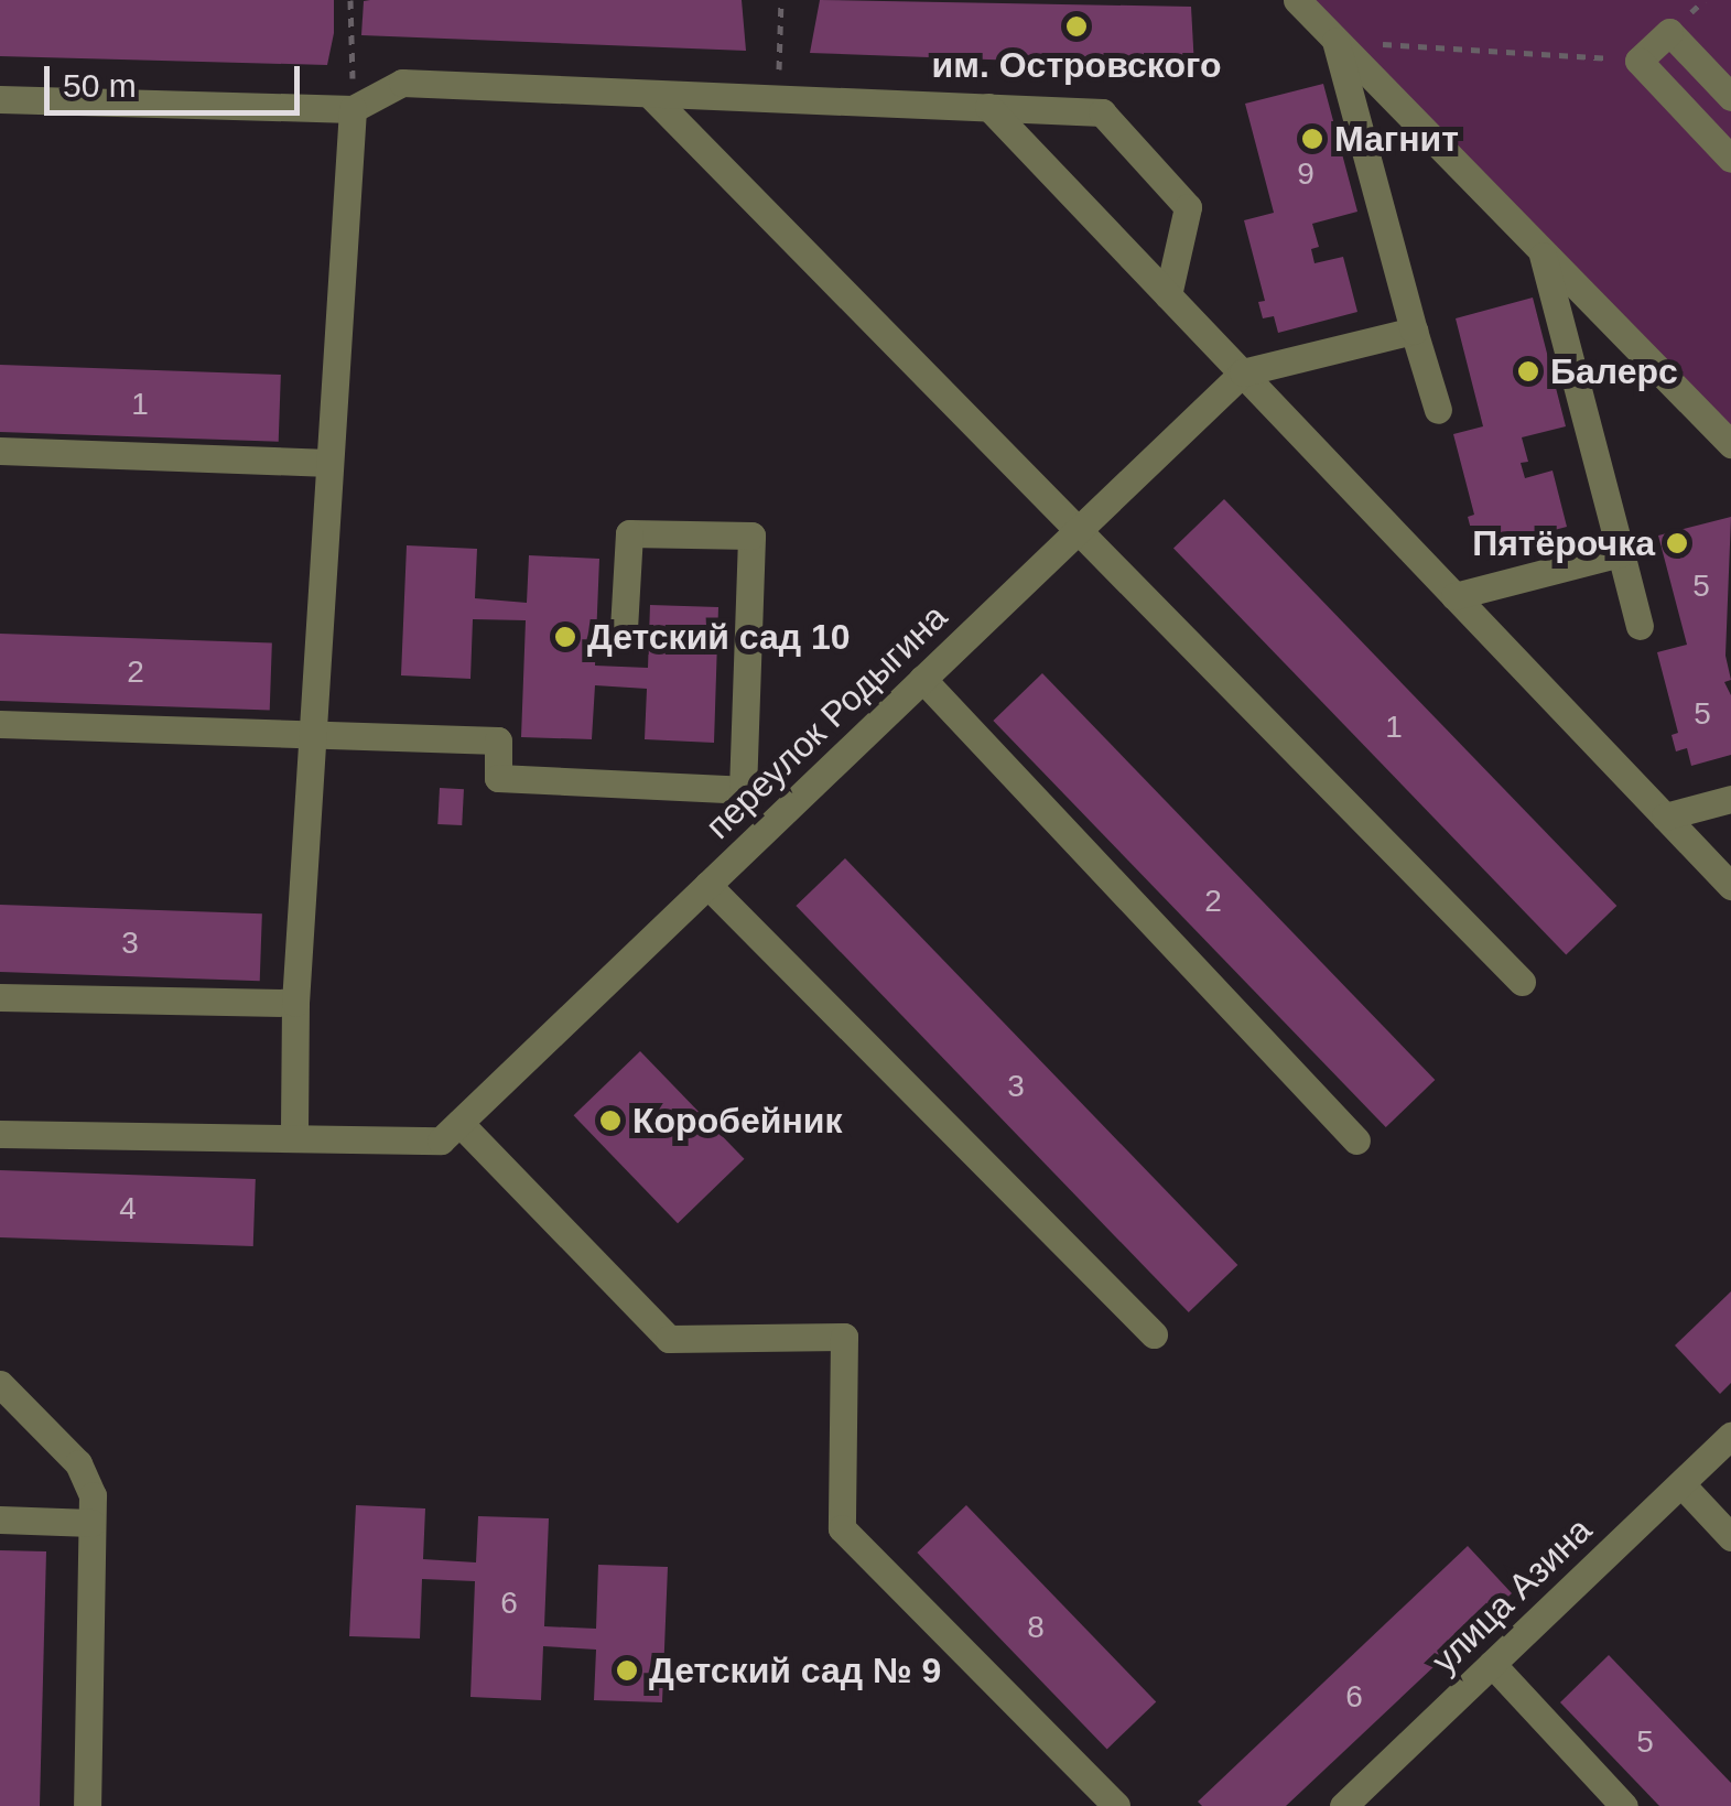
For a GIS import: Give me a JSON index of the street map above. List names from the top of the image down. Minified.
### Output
{"streets":{"street":["переулок Родыгина","улица Азина"]},"places":["им. Островского","Магнит","Балерс","Пятёрочка","Детский сад 10","Коробейник","Детский сад № 9"],"house_numbers":["9","1","5","2","5","1","2","3","3","4","6","8","6","5"],"scale_bar":"50 m"}
